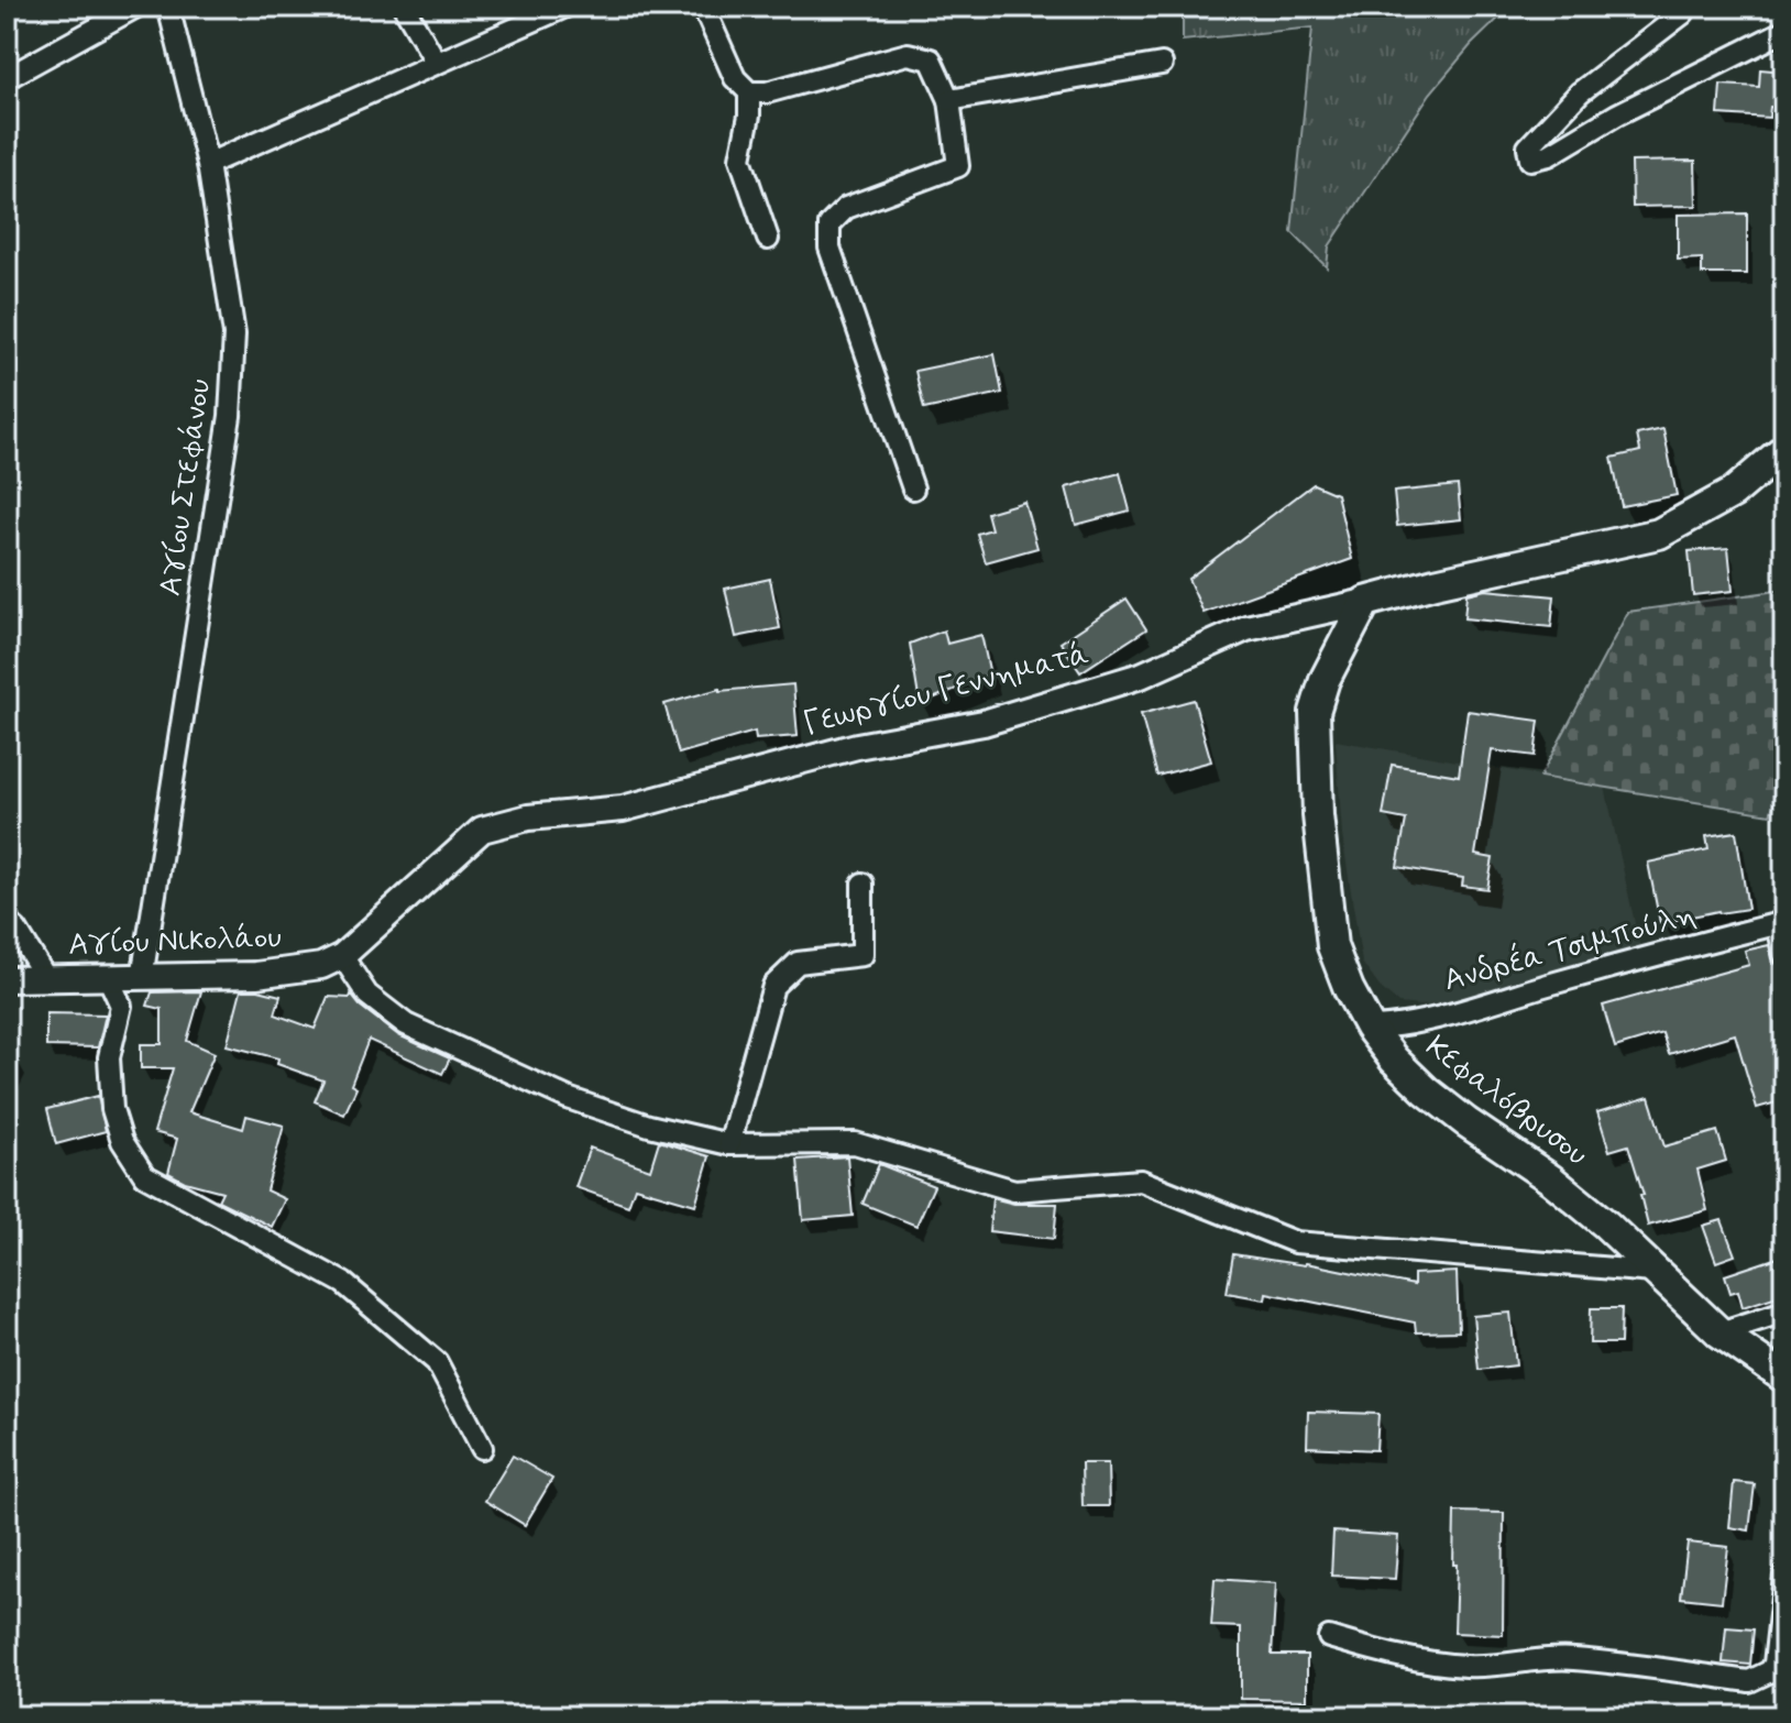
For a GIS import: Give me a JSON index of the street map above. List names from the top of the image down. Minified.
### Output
{"streets":{"main road":["Γεωργίου Γεννηματά","Κεφαλόβρυσου"],"street":["Αγίου Στεφάνου","Αγίου Νικολάου","Ανδρέα Τσιμπούλη"]},"crossings":[["Αγίου Στεφάνου","Αγίου Νικολάου"],["Γεωργίου Γεννηματά","Αγίου Νικολάου"],["Γεωργίου Γεννηματά","Κεφαλόβρυσου"],["Ανδρέα Τσιμπούλη","Κεφαλόβρυσου"]]}
